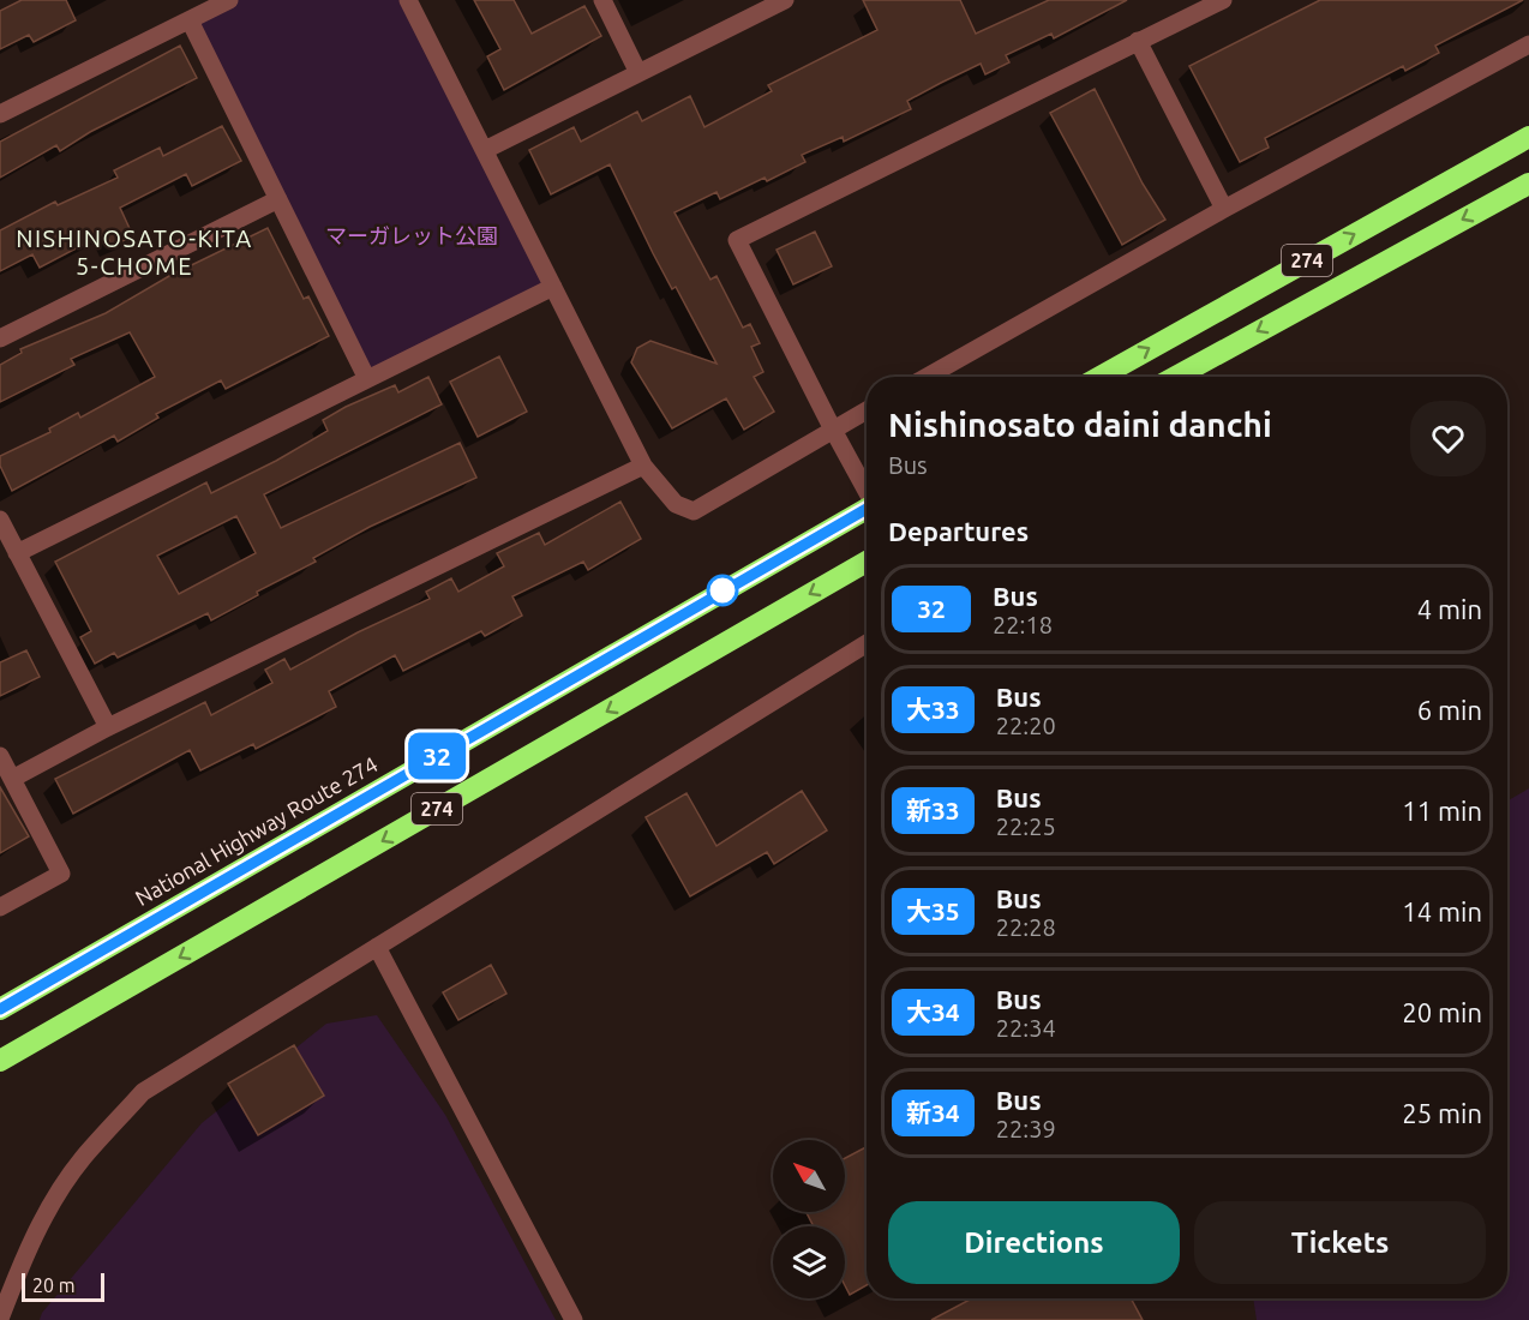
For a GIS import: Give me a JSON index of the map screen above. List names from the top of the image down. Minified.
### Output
{"streets":{"highway":["274","National Highway Route 274"]},"districts":["NISHINOSATO-KITA 5-CHOME"],"parks":["マーガレット公園"],"lines":["bus line 32"],"scale_bar":"20 m","north":"top left","page":{"on_map":"32","heading":[["Nishinosato daini danchi","Bus"],"Departures"],"list":[{"mark":"32","name":"Bus","note":"22:18","value":"4 min"},{"mark":"大33","name":"Bus","note":"22:20","value":"6 min"},{"mark":"新33","name":"Bus","note":"22:25","value":"11 min"},{"mark":"大35","name":"Bus","note":"22:28","value":"14 min"},{"mark":"大34","name":"Bus","note":"22:34","value":"20 min"},{"mark":"新34","name":"Bus","note":"22:39","value":"25 min"}],"buttons":["Directions","Tickets"],"scale":"20 m"}}
